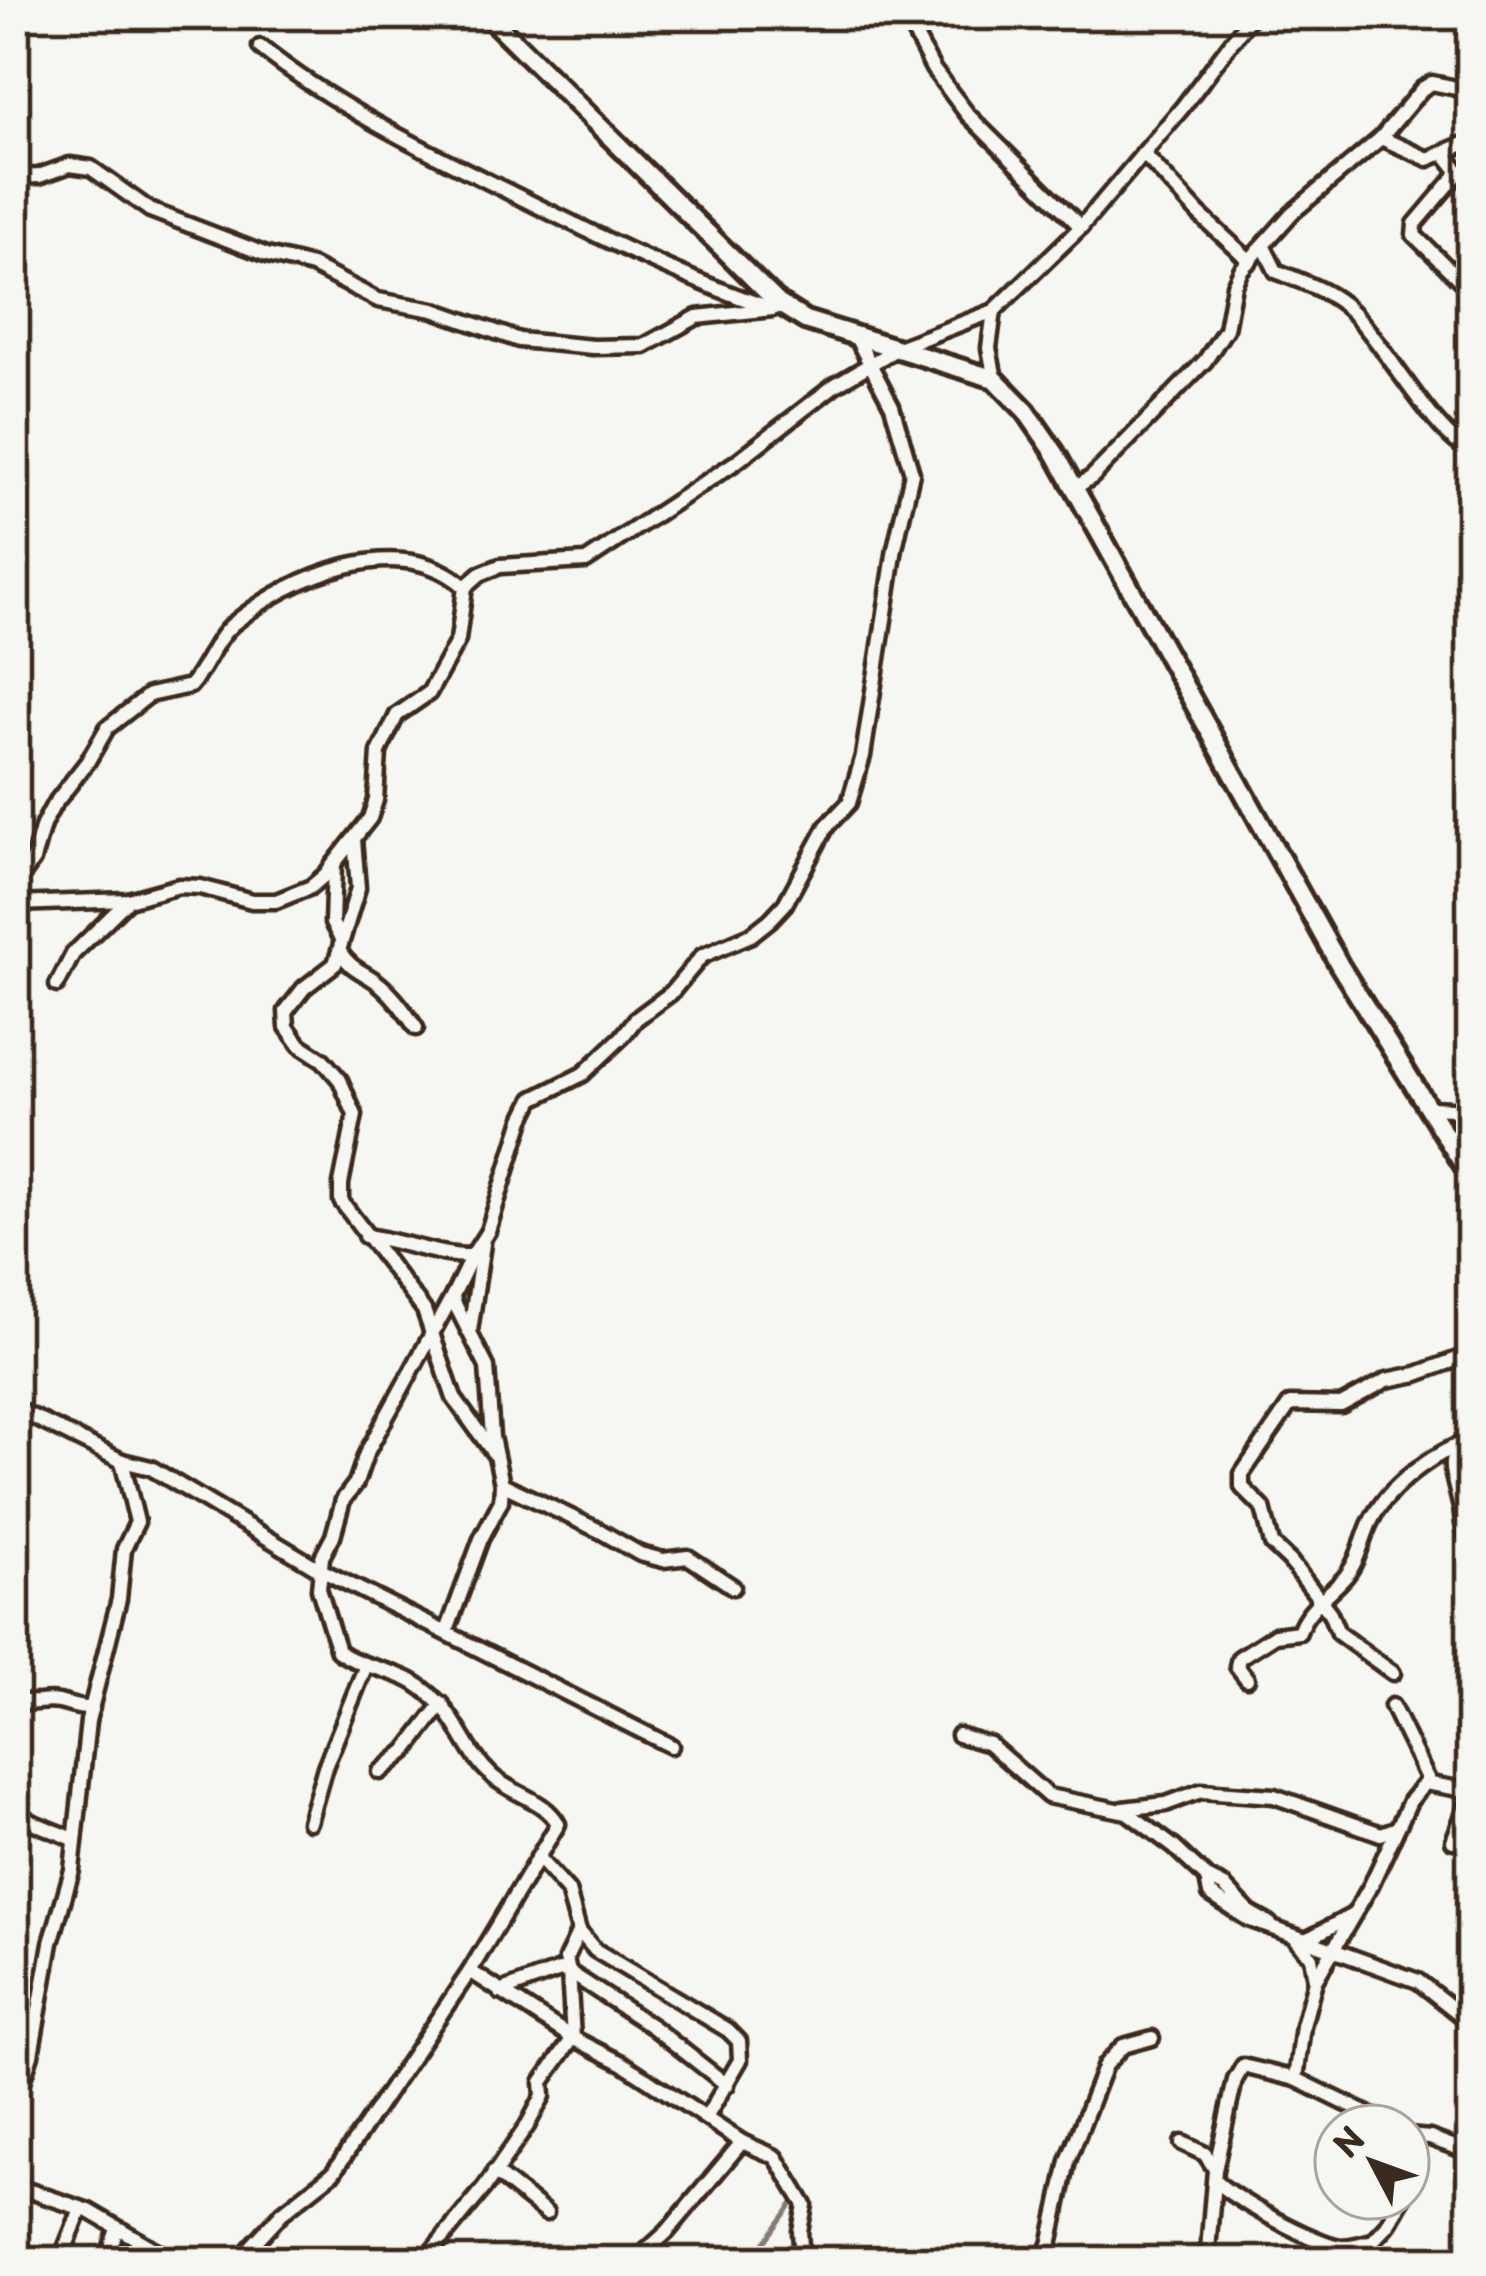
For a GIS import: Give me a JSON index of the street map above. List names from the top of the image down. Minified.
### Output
{"north":"top left"}
